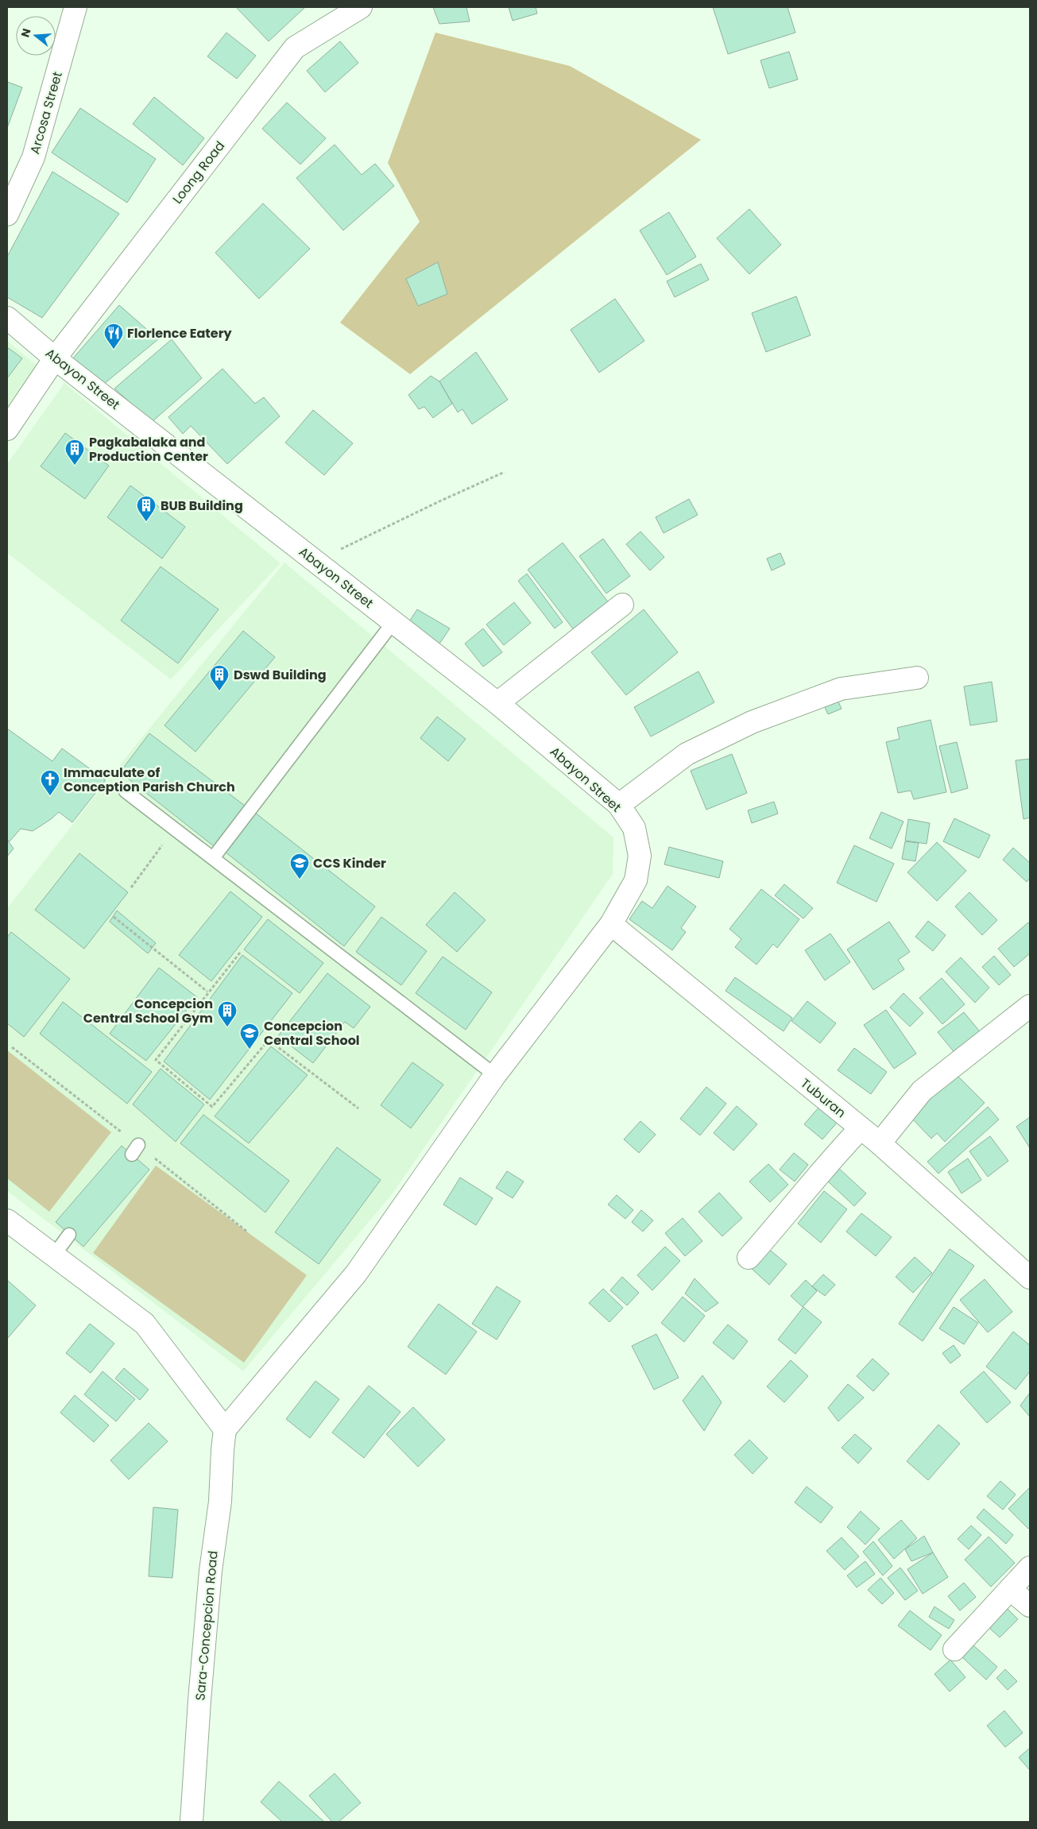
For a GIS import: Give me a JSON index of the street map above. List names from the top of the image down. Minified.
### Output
{"streets":{"street":["Arcosa Street","Loong Road","Abayon Street","Tuburan","Sara-Concepcion Road"]},"crossings":[["Loong Road","Abayon Street"],["Abayon Street","Tuburan"]],"places":{"restaurant":["Florlence Eatery"],"building":["Pagkabalaka and Production Center","BUB Building","Dswd Building","Concepcion Central School Gym"],"church":["Immaculate of Conception Parish Church"],"school or university":["CCS Kinder","Concepcion Central School"]},"north":"left"}
